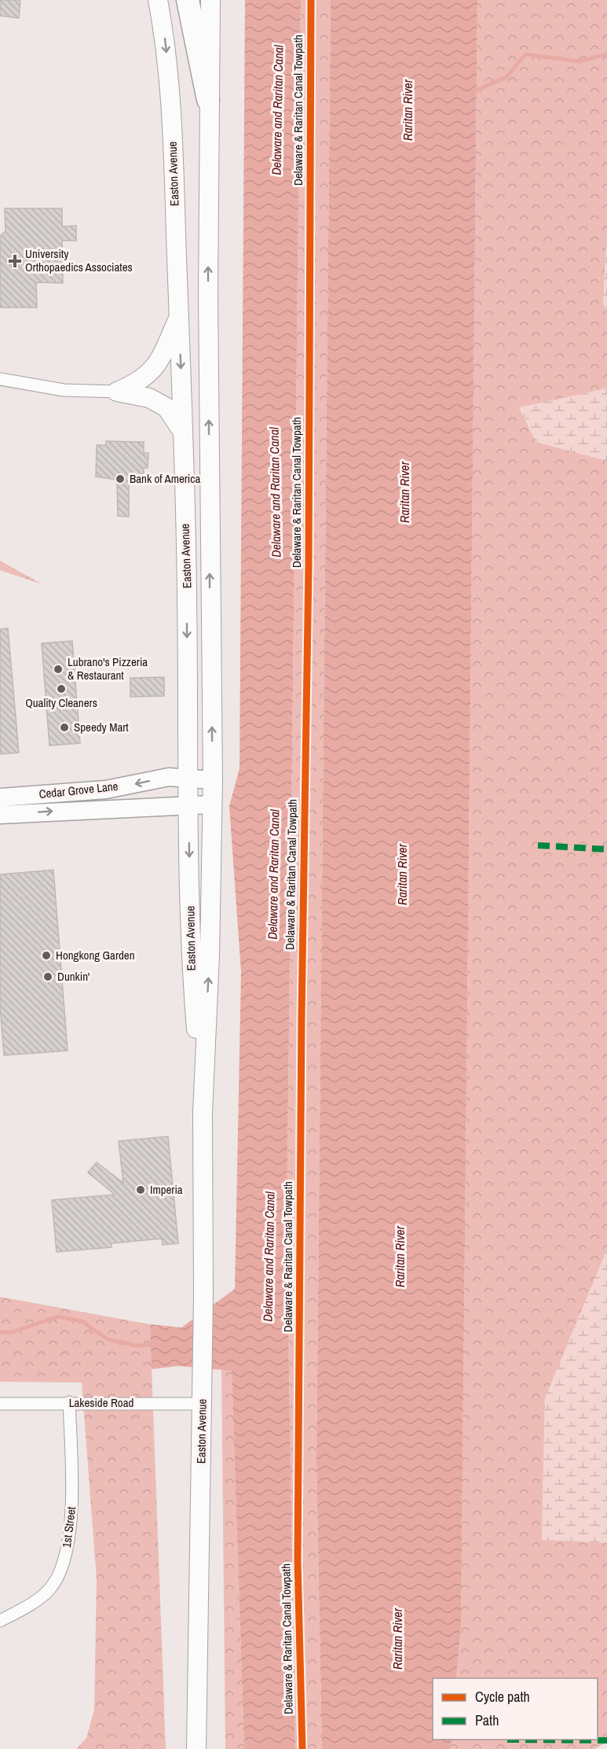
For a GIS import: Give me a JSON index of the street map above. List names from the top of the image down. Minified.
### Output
{"streets":{"main road":["Easton Avenue","Cedar Grove Lane"],"street":["Lakeside Road","1st Street"],"cycle path":["Delaware & Raritan Canal Towpath"]},"crossings":[["Easton Avenue","Cedar Grove Lane"],["Easton Avenue","Lakeside Road"],["Lakeside Road","1st Street"]],"water":["Delaware and Raritan Canal","Raritan River"],"places":{"health":["University Orthopaedics Associates"],"other":["Bank of America","Lubrano's Pizzeria & Restaurant","Quality Cleaners","Speedy Mart","Hongkong Garden","Dunkin'","Imperia"]},"legend":["Cycle path","Path"]}
